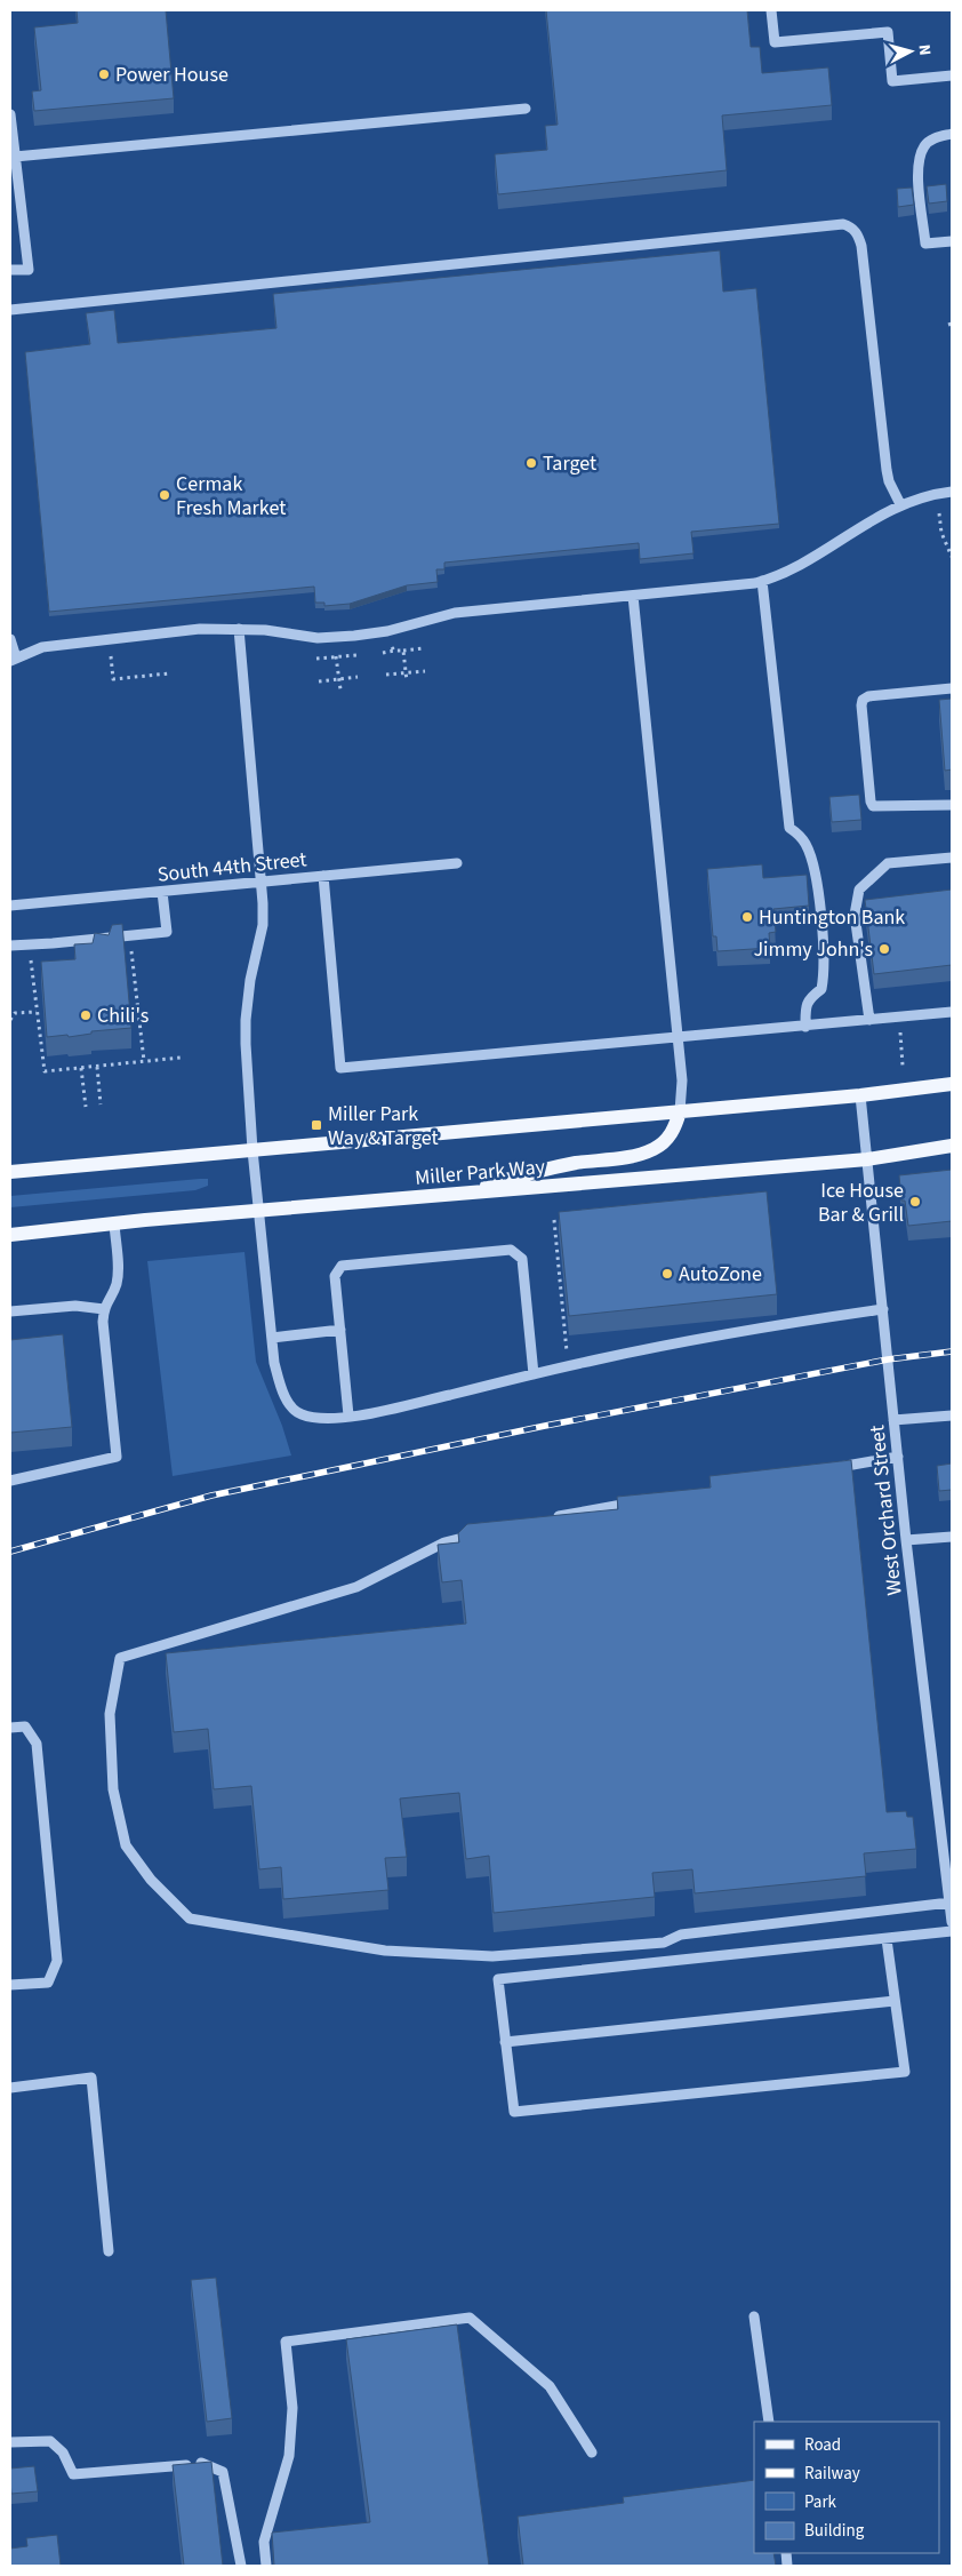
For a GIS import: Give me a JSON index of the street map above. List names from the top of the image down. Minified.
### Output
{"streets":{"main road":["Miller Park Way"],"street":["South 44th Street","West Orchard Street"]},"crossings":[["Miller Park Way","West Orchard Street"]],"places":{"other":["Power House","Target","Cermak Fresh Market","Huntington Bank","Jimmy John's","Chili's","Ice House Bar & Grill","AutoZone"],"transit":["Miller Park Way & Target"]},"legend":["Road","Railway","Park","Building"],"north":"right"}
